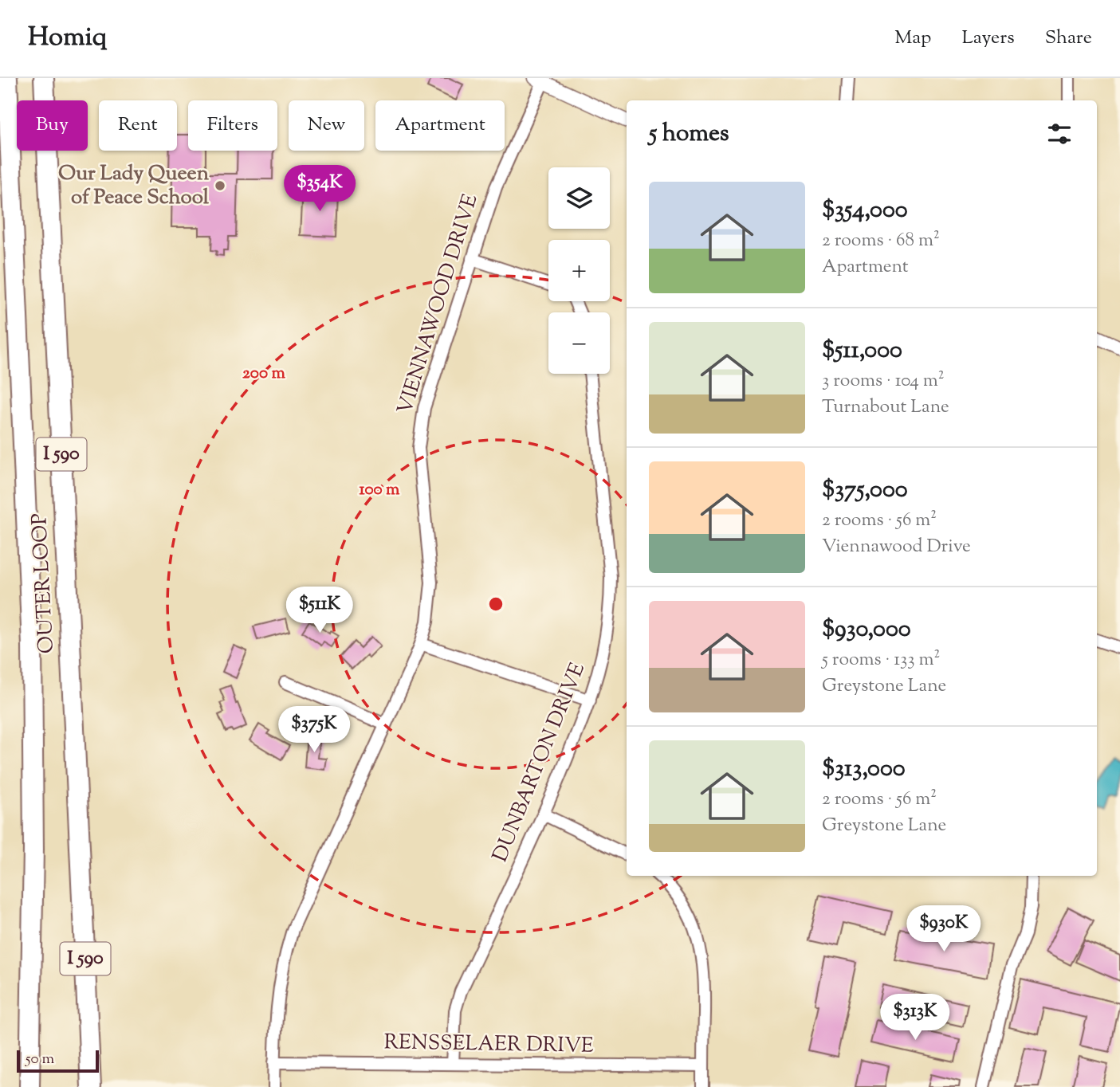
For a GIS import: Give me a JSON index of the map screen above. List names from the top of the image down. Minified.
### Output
{"streets":{"highway":["I 590","OUTER LOOP"],"street":["VIENNAWOOD DRIVE","DUNBARTON DRIVE","RENSSELAER DRIVE"]},"crossings":[["VIENNAWOOD DRIVE","RENSSELAER DRIVE"],["DUNBARTON DRIVE","RENSSELAER DRIVE"]],"places":["Our Lady Queen of Peace School"],"scale_bar":"50 m","page":{"header":"Homiq","nav":["Map","Layers","Share"],"chip":["Buy","Rent","Filters","New","Apartment"],"heading":"5 homes","price":["$354K","$511K","$375K","$930K","$313K"],"map_buttons":["+","−"],"list":[{"name":"$354,000","note":"2 rooms · 68 m² · Apartment"},{"name":"$511,000","note":"3 rooms · 104 m² · Turnabout Lane"},{"name":"$375,000","note":"2 rooms · 56 m² · Viennawood Drive"},{"name":"$930,000","note":"5 rooms · 133 m² · Greystone Lane"},{"name":"$313,000","note":"2 rooms · 56 m² · Greystone Lane"}],"scale":"50 m"},"rings":["200 m","100 m"]}
